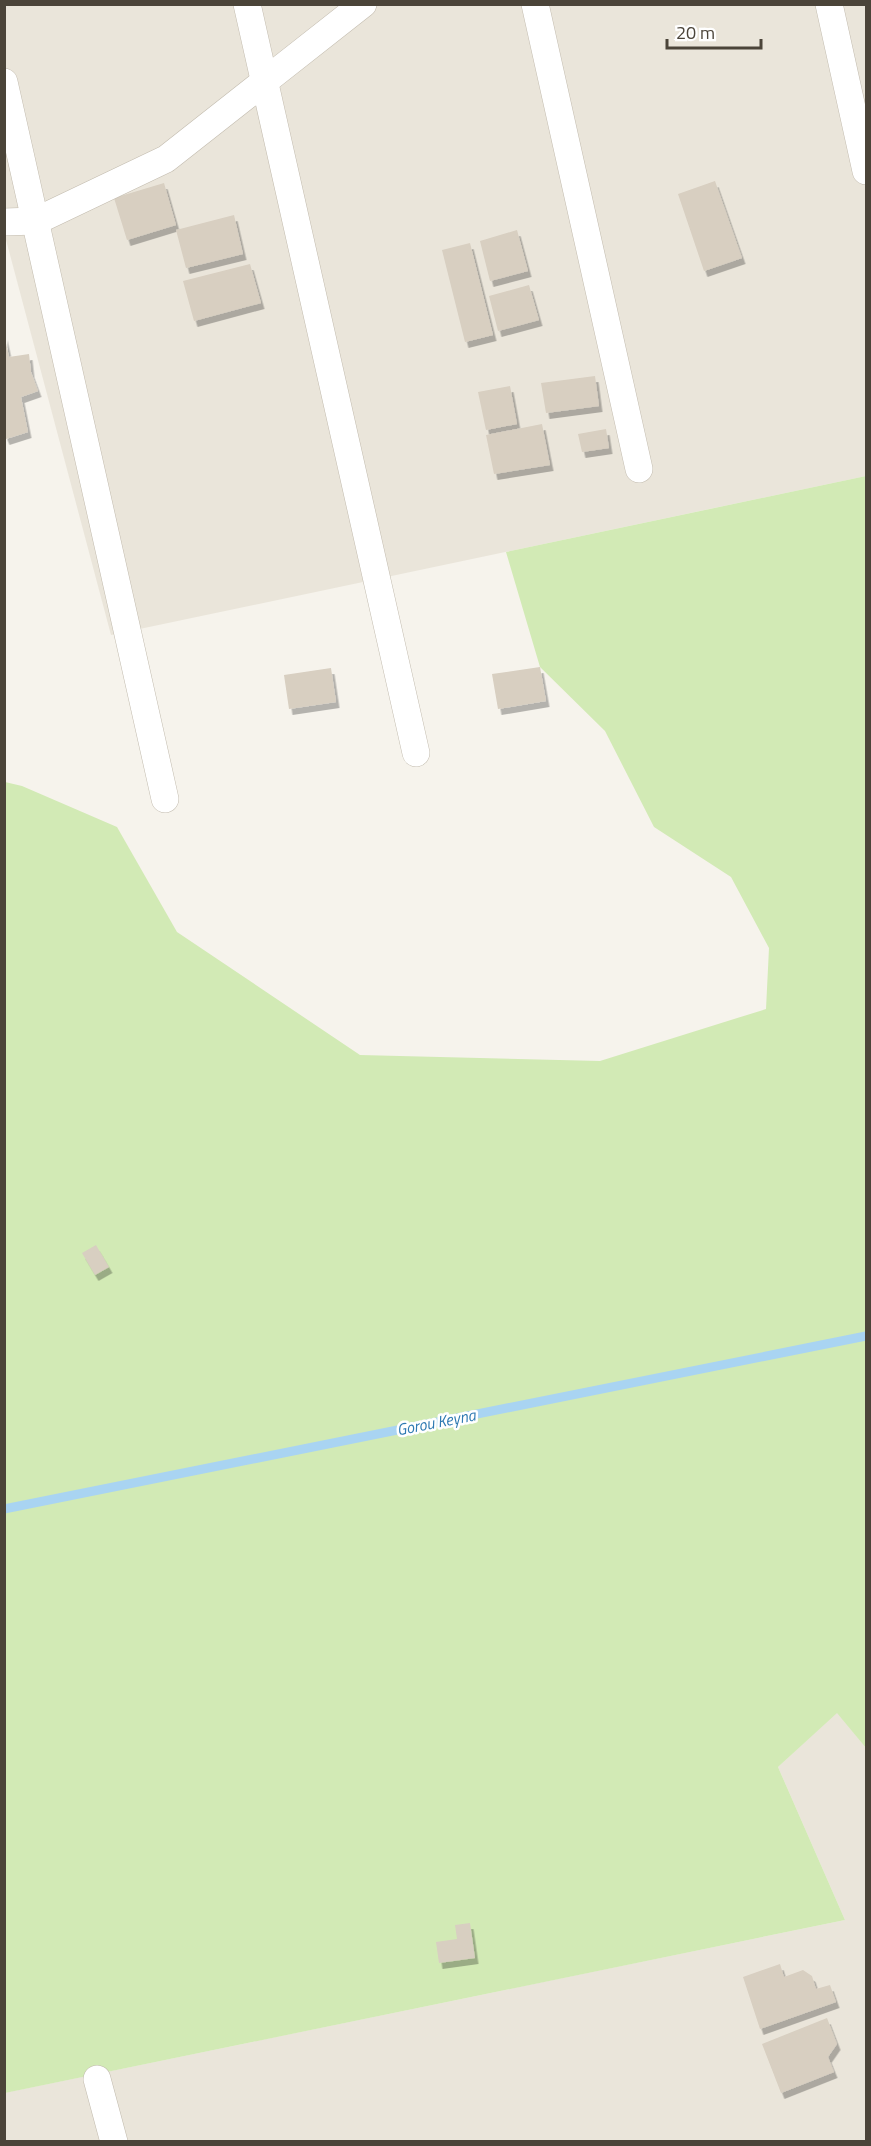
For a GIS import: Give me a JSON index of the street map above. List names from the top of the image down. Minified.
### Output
{"water":["Gorou Keyna"],"scale_bar":"20 m"}
